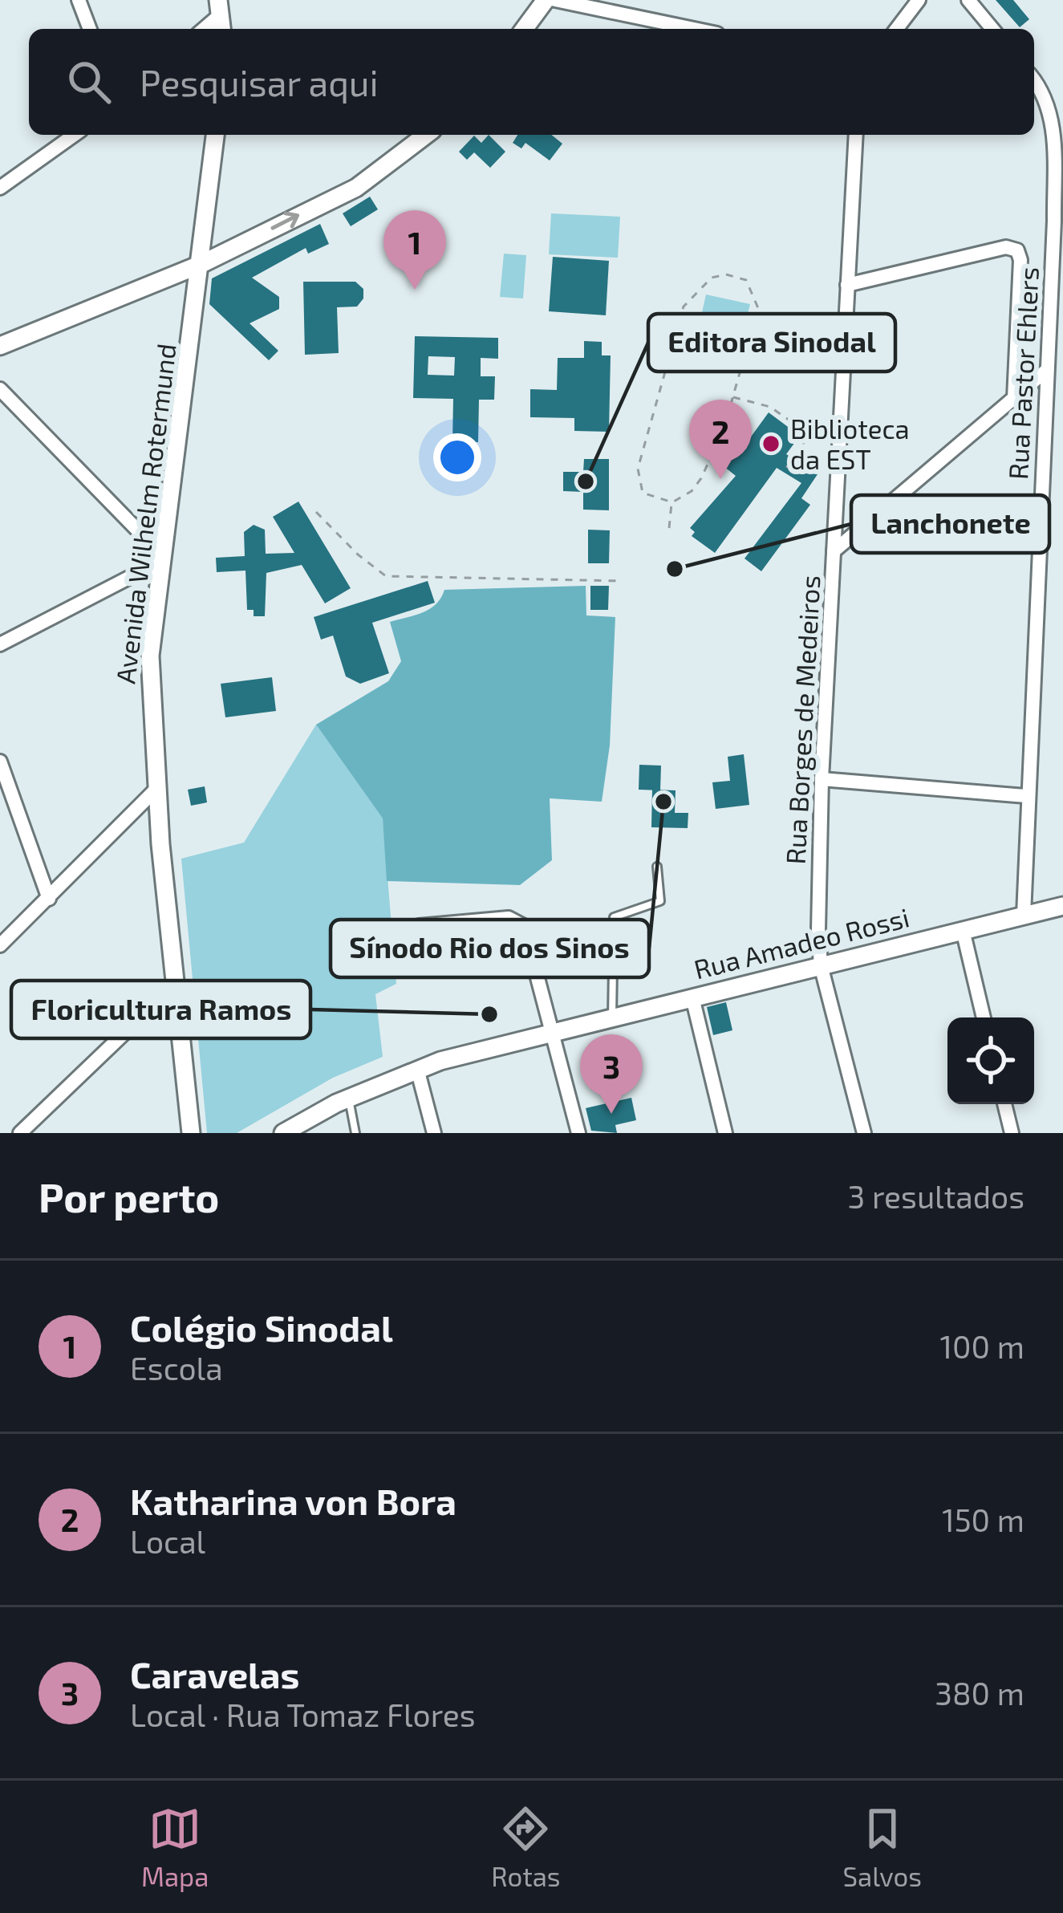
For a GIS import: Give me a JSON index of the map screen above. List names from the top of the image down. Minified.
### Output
{"streets":{"street":["Rua Pastor Ehlers","Avenida Wilhelm Rotermund","Rua Borges de Medeiros","Rua Amadeo Rossi"]},"crossings":[["Rua Pastor Ehlers","Rua Amadeo Rossi"],["Rua Borges de Medeiros","Rua Amadeo Rossi"]],"places":["Biblioteca da EST","Editora Sinodal","Lanchonete","Sínodo Rio dos Sinos","Floricultura Ramos"],"page":{"search":"Pesquisar aqui","pins":["1","2","3"],"heading":["Por perto","3 resultados"],"list":[{"mark":"1","name":"Colégio Sinodal","note":"Escola","value":"100 m"},{"mark":"2","name":"Katharina von Bora","note":"Local","value":"150 m"},{"mark":"3","name":"Caravelas","note":"Local · Rua Tomaz Flores","value":"380 m"}],"nav":["Mapa","Rotas","Salvos"]}}
